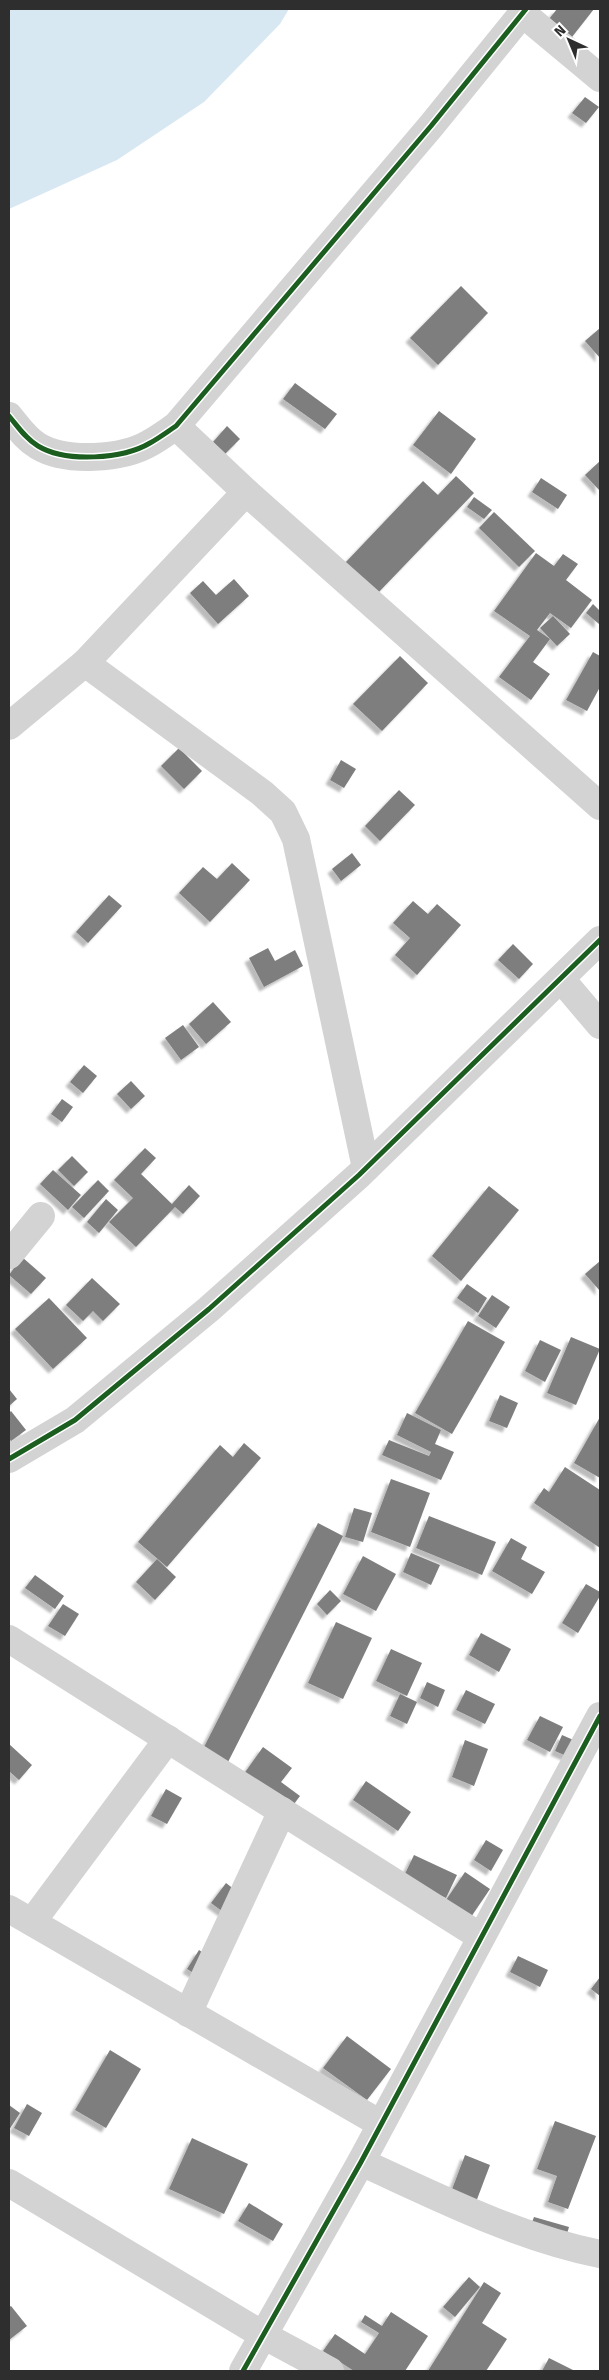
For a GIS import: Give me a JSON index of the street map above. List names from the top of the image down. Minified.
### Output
{"north":"top left"}
